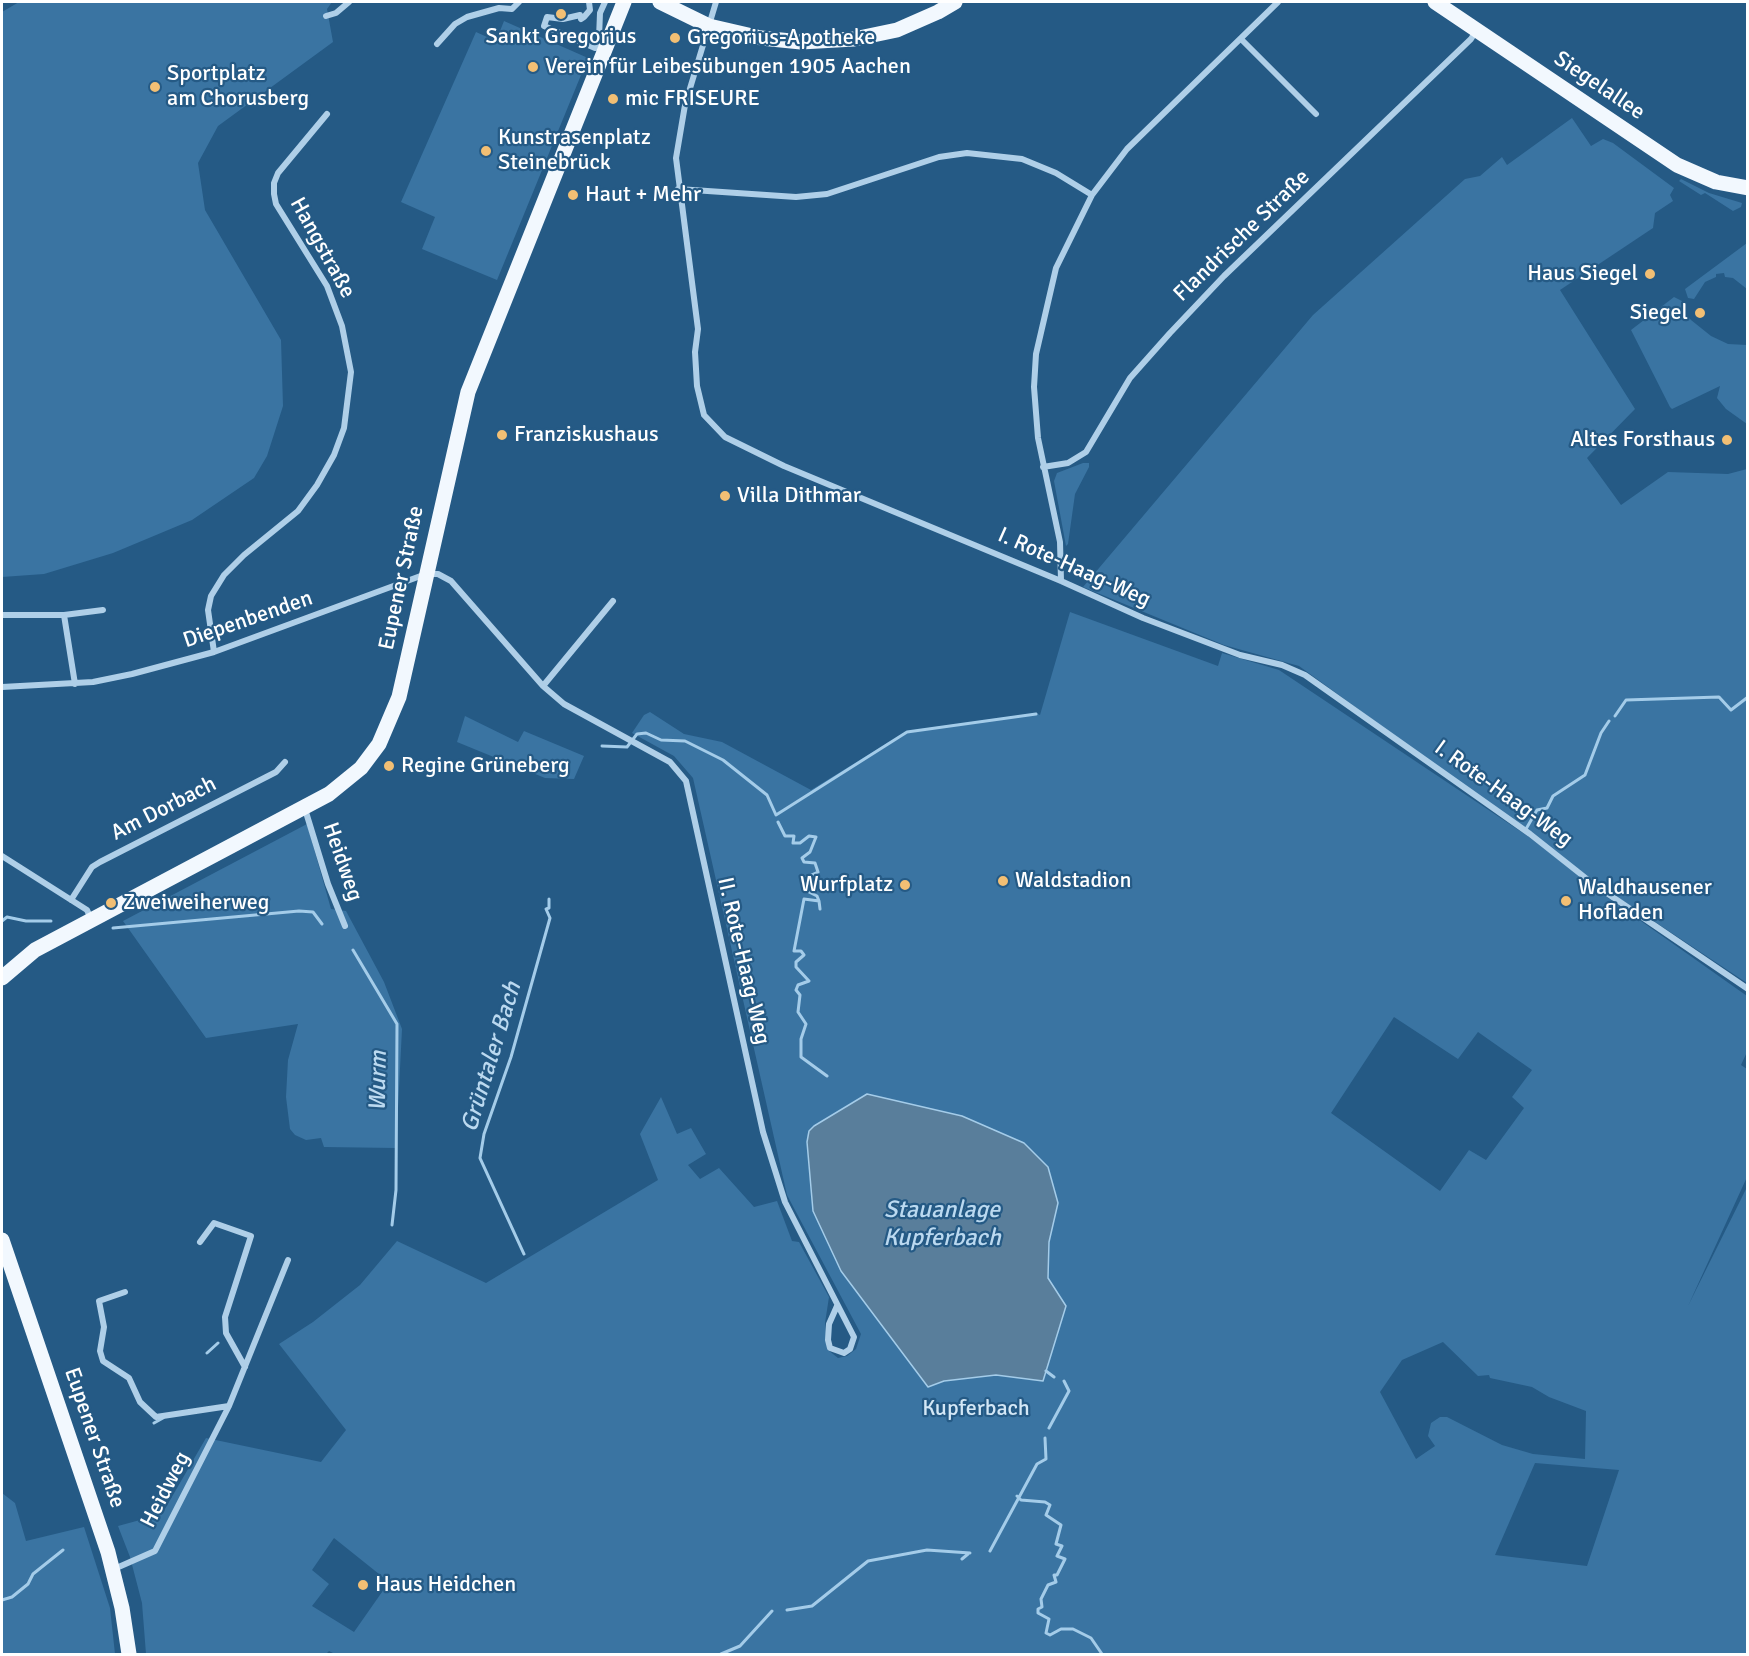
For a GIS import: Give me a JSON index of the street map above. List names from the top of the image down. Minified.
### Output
{"streets":{"main road":["Siegelallee","Eupener Straße"],"street":["Flandrische Straße","Hangstraße","I. Rote-Haag-Weg","Diepenbenden","Am Dorbach","Heidweg","II. Rote-Haag-Weg"]},"crossings":[["Siegelallee","Flandrische Straße"],["Hangstraße","Diepenbenden"],["Eupener Straße","Diepenbenden"],["Eupener Straße","Heidweg"],["Eupener Straße","II. Rote-Haag-Weg"],["Diepenbenden","II. Rote-Haag-Weg"]],"water":["Grüntaler Bach","Wurm","Stauanlage Kupferbach"],"parks":["Kupferbach"],"places":["Sankt Gregorius","Gregorius-Apotheke","Verein für Leibesübungen 1905 Aachen","Sportplatz am Chorusberg","mic FRISEURE","Kunstrasenplatz Steinebrück","Haut + Mehr","Haus Siegel","Siegel","Franziskushaus","Altes Forsthaus","Villa Dithmar","Regine Grüneberg","Waldstadion","Wurfplatz","Waldhausener Hofladen","Zweiweiherweg","Haus Heidchen"]}
